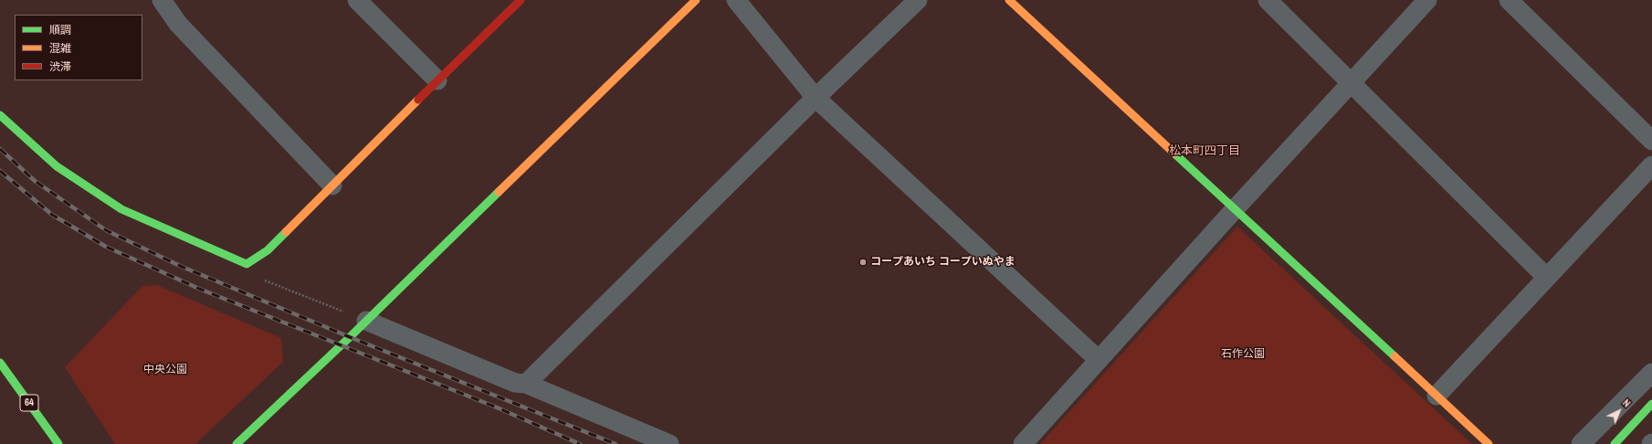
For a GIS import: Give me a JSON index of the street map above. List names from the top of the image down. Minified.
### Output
{"streets":{"street":["64"]},"districts":["松本町四丁目"],"parks":["石作公園","中央公園"],"places":["コープあいち コープいぬやま"],"legend":["順調","混雑","渋滞"],"north":"top right"}
